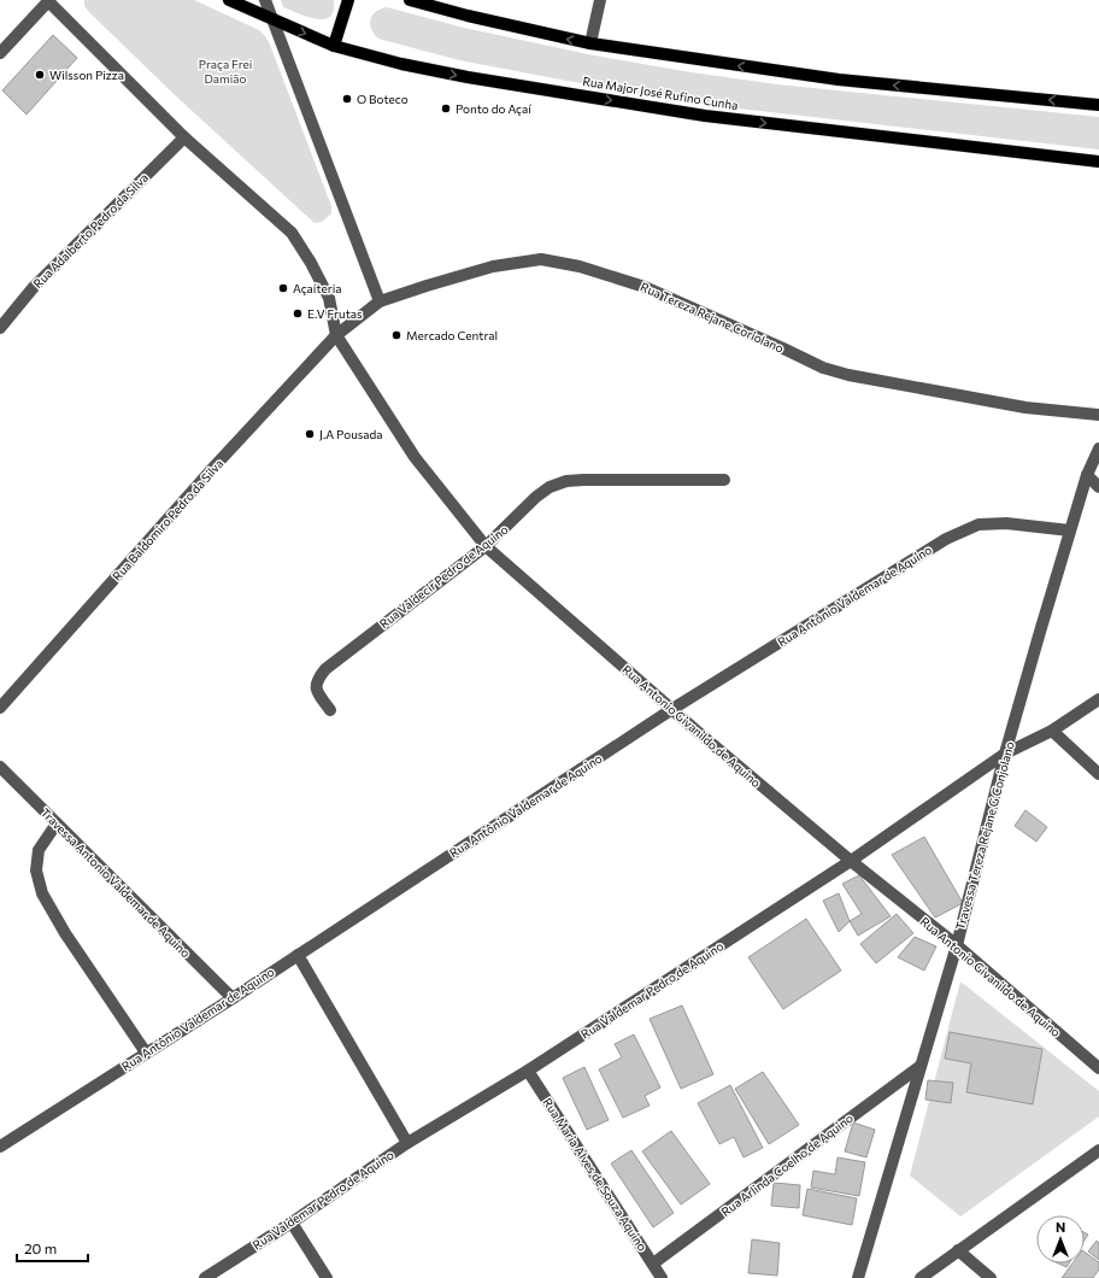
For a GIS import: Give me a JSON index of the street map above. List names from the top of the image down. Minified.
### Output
{"streets":{"main road":["Rua Major José Rufino Cunha"],"street":["Rua Adalberto Pedro da Silva","Rua Tereza Rejane Coriolano","Rua Baldomiro Pedro da Silva","Rua Valdecir Pedro de Aquino","Rua Antônio Valdemar de Aquino","Rua Antonio Givanildo de Aquino","Travessa Tereza Rejane G Conjolano","Travessa Antonio Valdemar de Aquino","Rua Valdemar Pedro de Aquino","Rua Arlinda Coelho de Aquino","Rua Maria Alves de Souza Aquino"]},"crossings":[["Rua Tereza Rejane Coriolano","Rua Baldomiro Pedro da Silva"],["Rua Tereza Rejane Coriolano","Rua Antonio Givanildo de Aquino"],["Rua Baldomiro Pedro da Silva","Rua Antonio Givanildo de Aquino"],["Rua Valdecir Pedro de Aquino","Rua Antonio Givanildo de Aquino"],["Rua Antônio Valdemar de Aquino","Rua Antonio Givanildo de Aquino"],["Rua Antônio Valdemar de Aquino","Travessa Tereza Rejane G Conjolano"],["Rua Antônio Valdemar de Aquino","Travessa Antonio Valdemar de Aquino"],["Rua Antonio Givanildo de Aquino","Travessa Tereza Rejane G Conjolano"],["Rua Antonio Givanildo de Aquino","Rua Valdemar Pedro de Aquino"],["Travessa Tereza Rejane G Conjolano","Rua Valdemar Pedro de Aquino"],["Travessa Tereza Rejane G Conjolano","Rua Arlinda Coelho de Aquino"],["Rua Valdemar Pedro de Aquino","Rua Maria Alves de Souza Aquino"],["Rua Arlinda Coelho de Aquino","Rua Maria Alves de Souza Aquino"]],"parks":["Praça Frei Damião"],"places":["Wilsson Pizza","O Boteco","Ponto do Açaí","Açaíteria","E.V Frutas","Mercado Central","J.A Pousada"],"scale_bar":"20 m","north":"top"}
